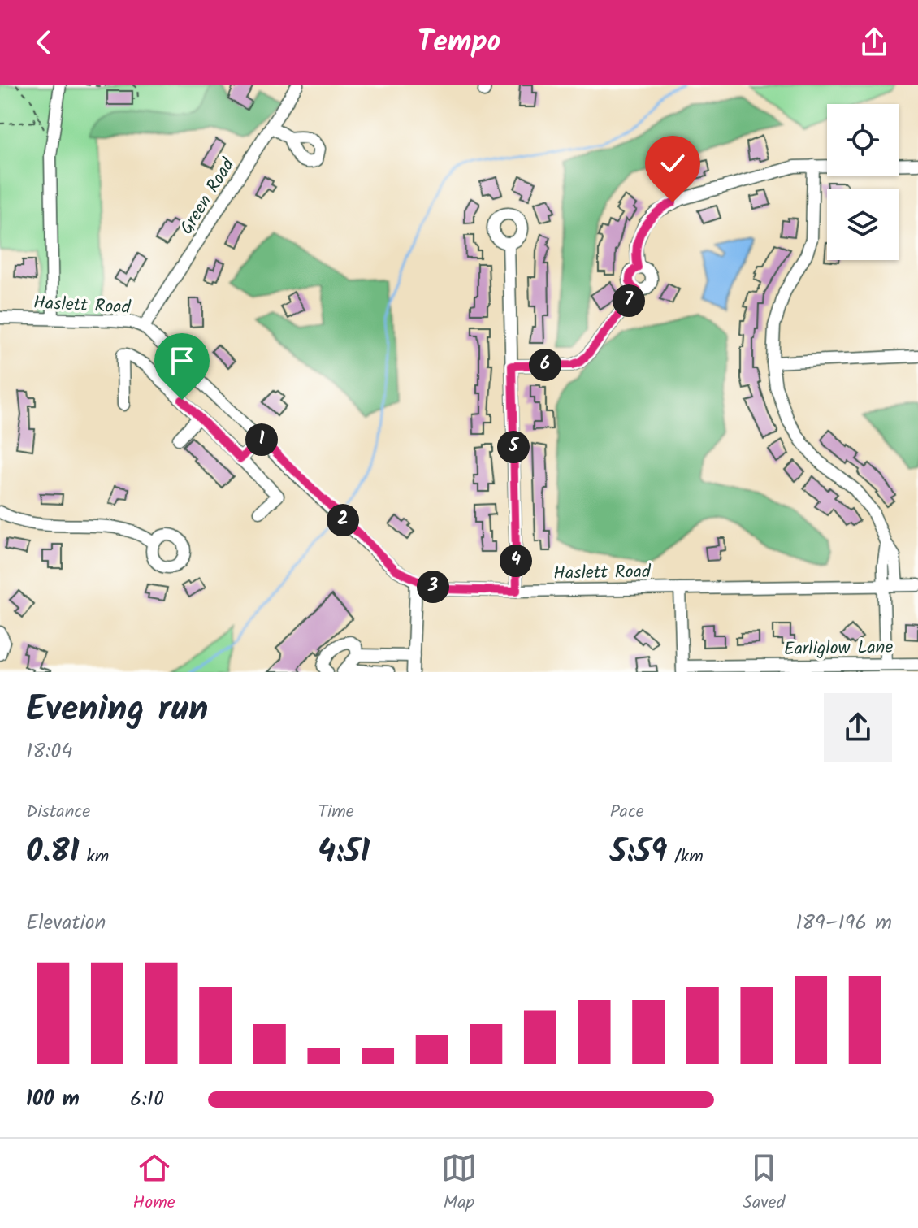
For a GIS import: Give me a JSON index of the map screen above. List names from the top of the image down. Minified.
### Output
{"streets":{"street":["Green Road","Haslett Road","Earliglow Lane"]},"crossings":[["Green Road","Haslett Road"]],"page":{"header":"Tempo","pins":["7","6","1","5","2","4","3"],"heading":["Evening run","18:04"],"stats":[["Distance","0.81 km"],["Time","4:51"],["Pace","5:59 /km"]],"chart":["Elevation","189–196 m"],"list":[{"name":"100 m","note":"6:10"}],"tabs":["Home","Map","Saved"]}}
